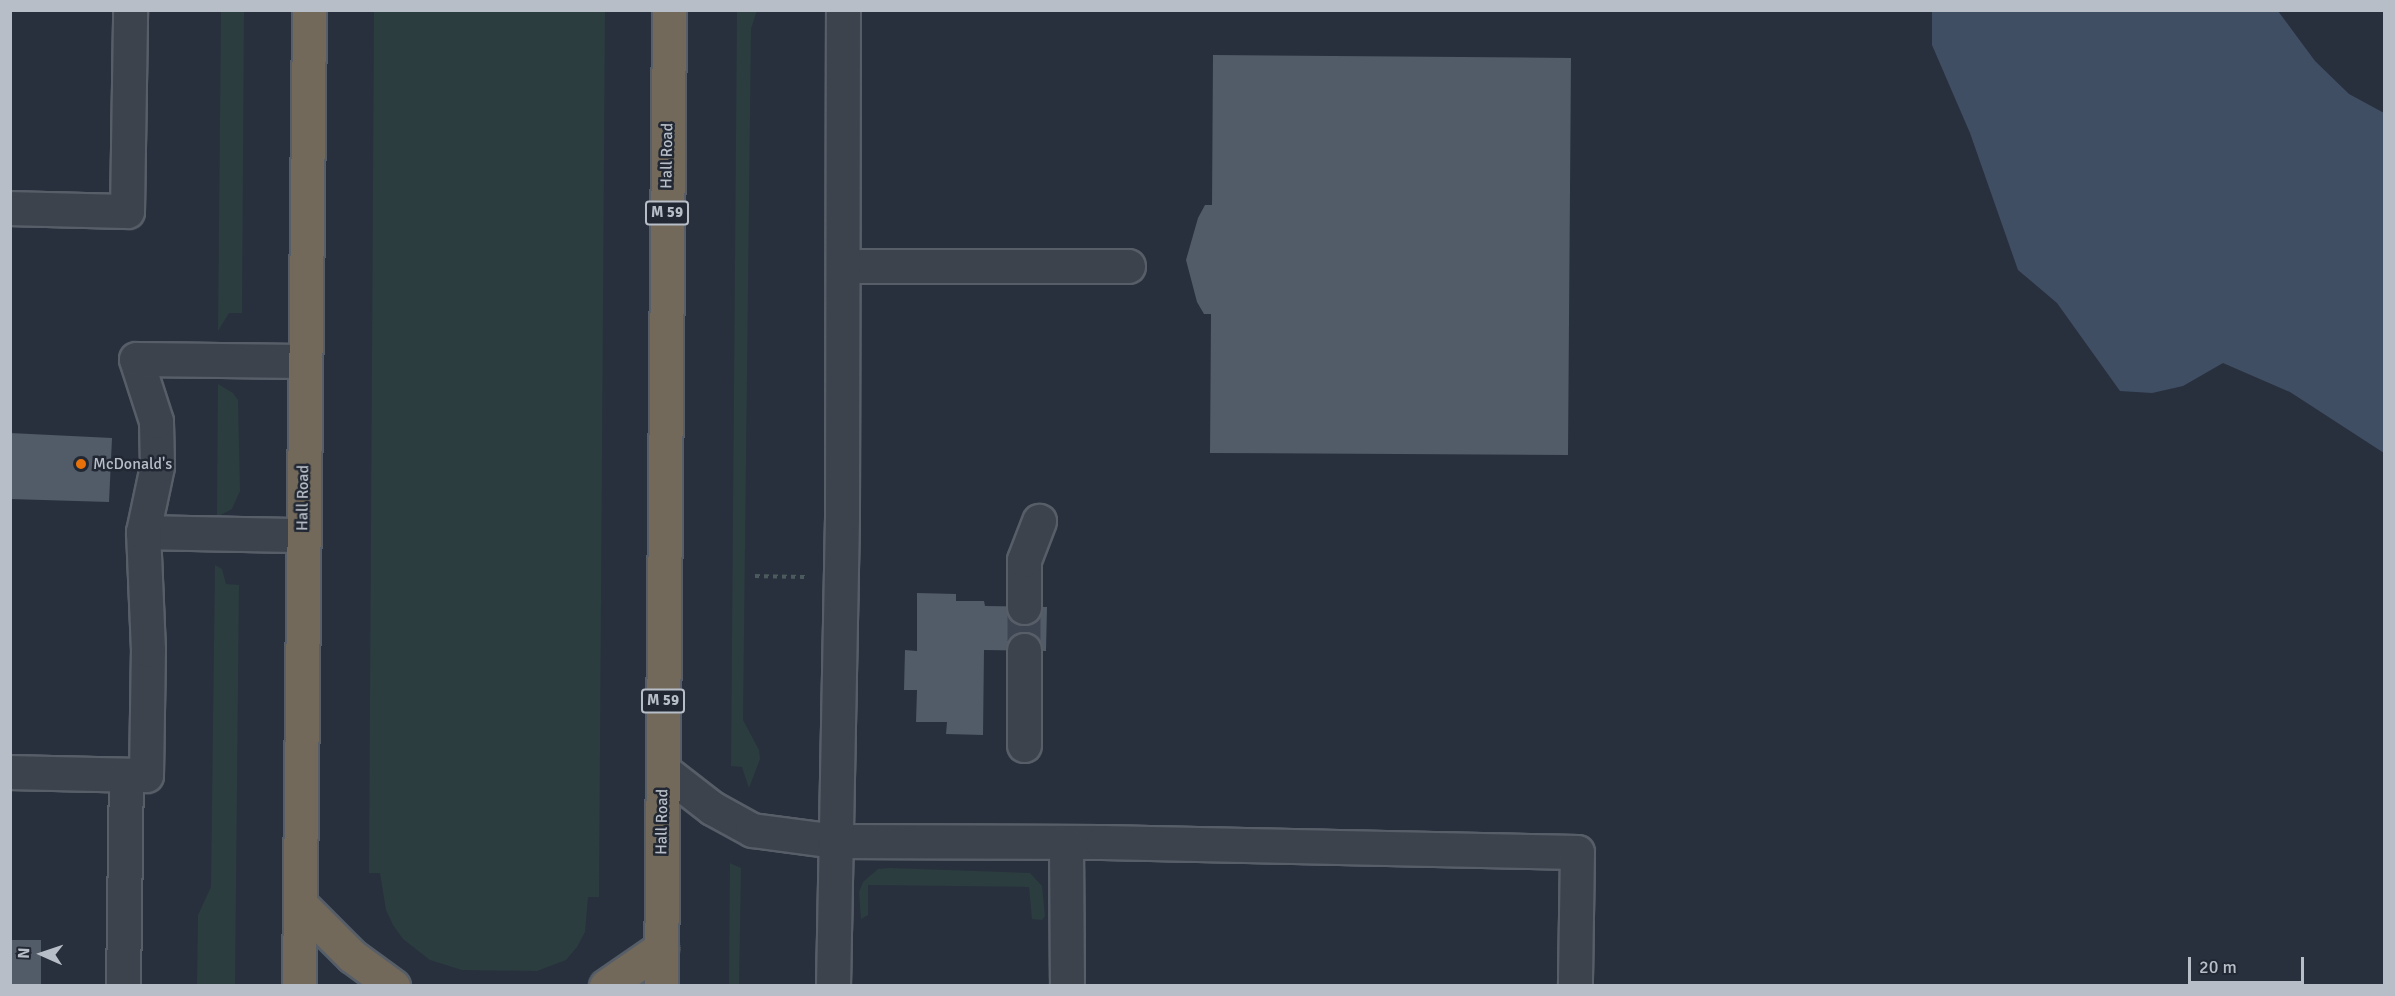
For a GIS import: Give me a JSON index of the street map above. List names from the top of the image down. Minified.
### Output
{"streets":{"highway":["Hall Road","M 59"]},"places":["McDonald's"],"scale_bar":"20 m","north":"left"}
